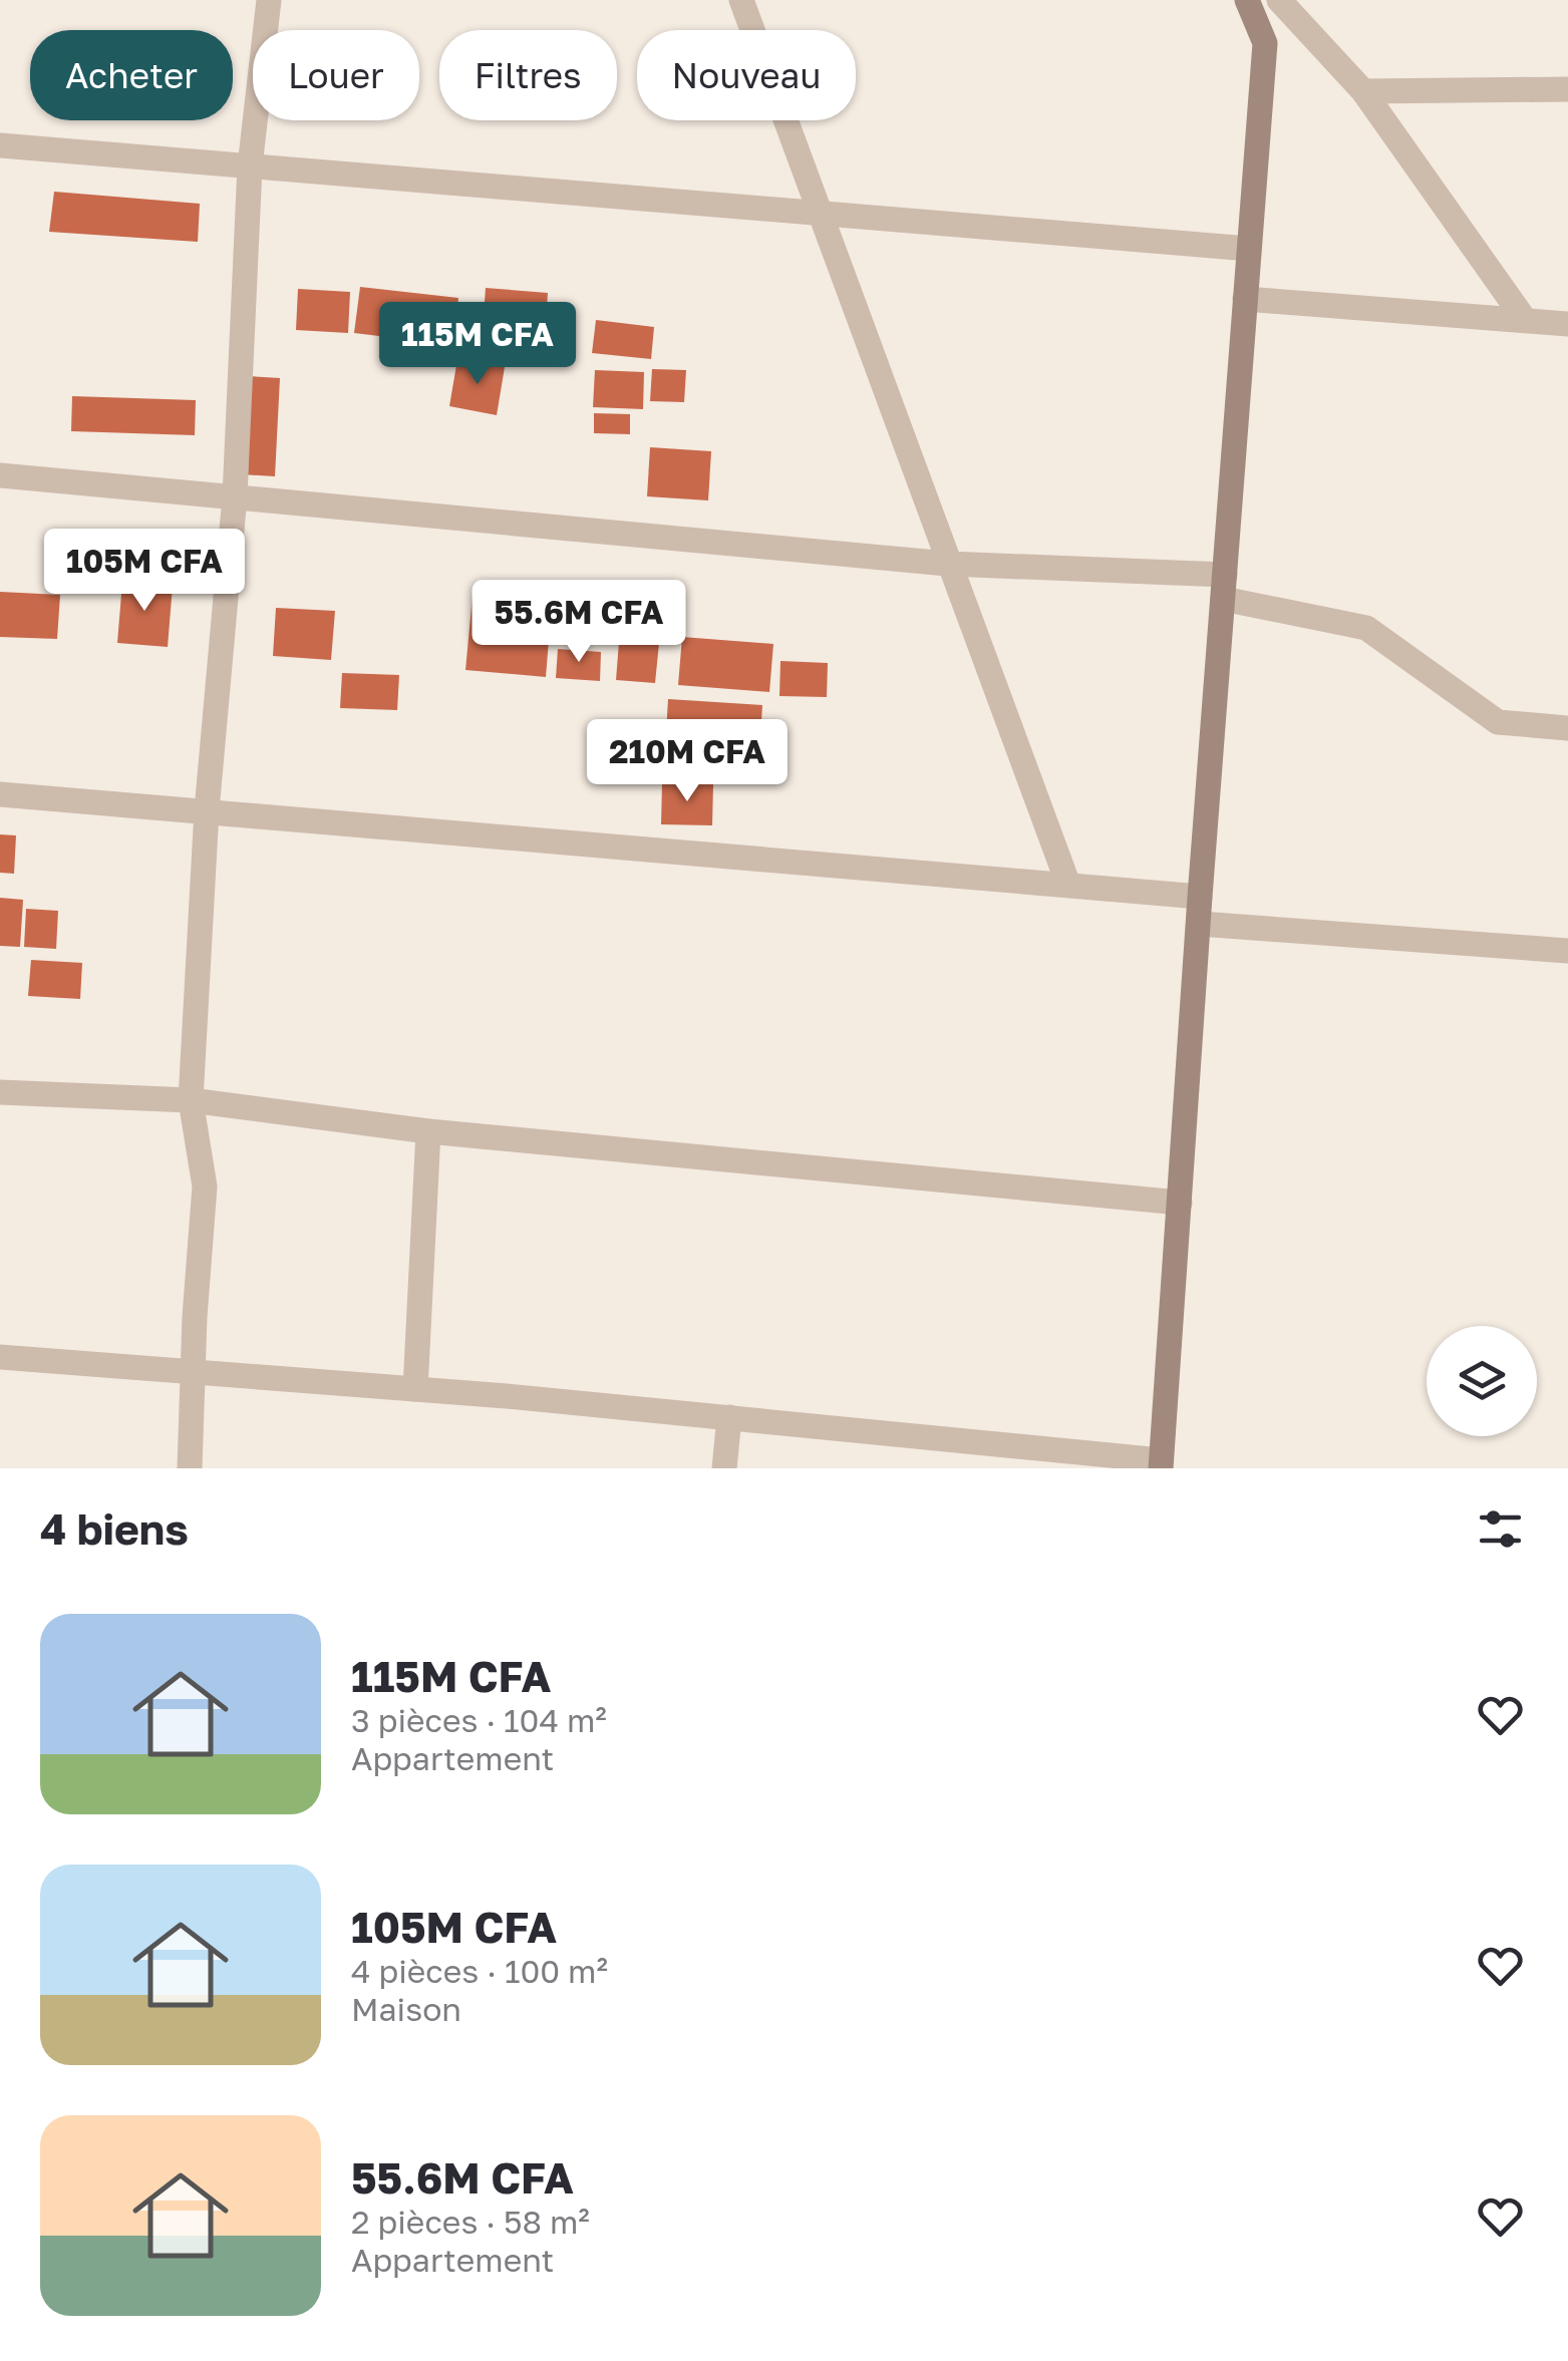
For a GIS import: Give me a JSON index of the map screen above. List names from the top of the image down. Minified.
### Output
{"page":{"chip":["Acheter","Louer","Filtres","Nouveau"],"price":["115M CFA","105M CFA","55.6M CFA","210M CFA"],"heading":"4 biens","list":[{"name":"115M CFA","note":"3 pièces · 104 m² · Appartement"},{"name":"105M CFA","note":"4 pièces · 100 m² · Maison"},{"name":"55.6M CFA","note":"2 pièces · 58 m² · Appartement"}]}}
